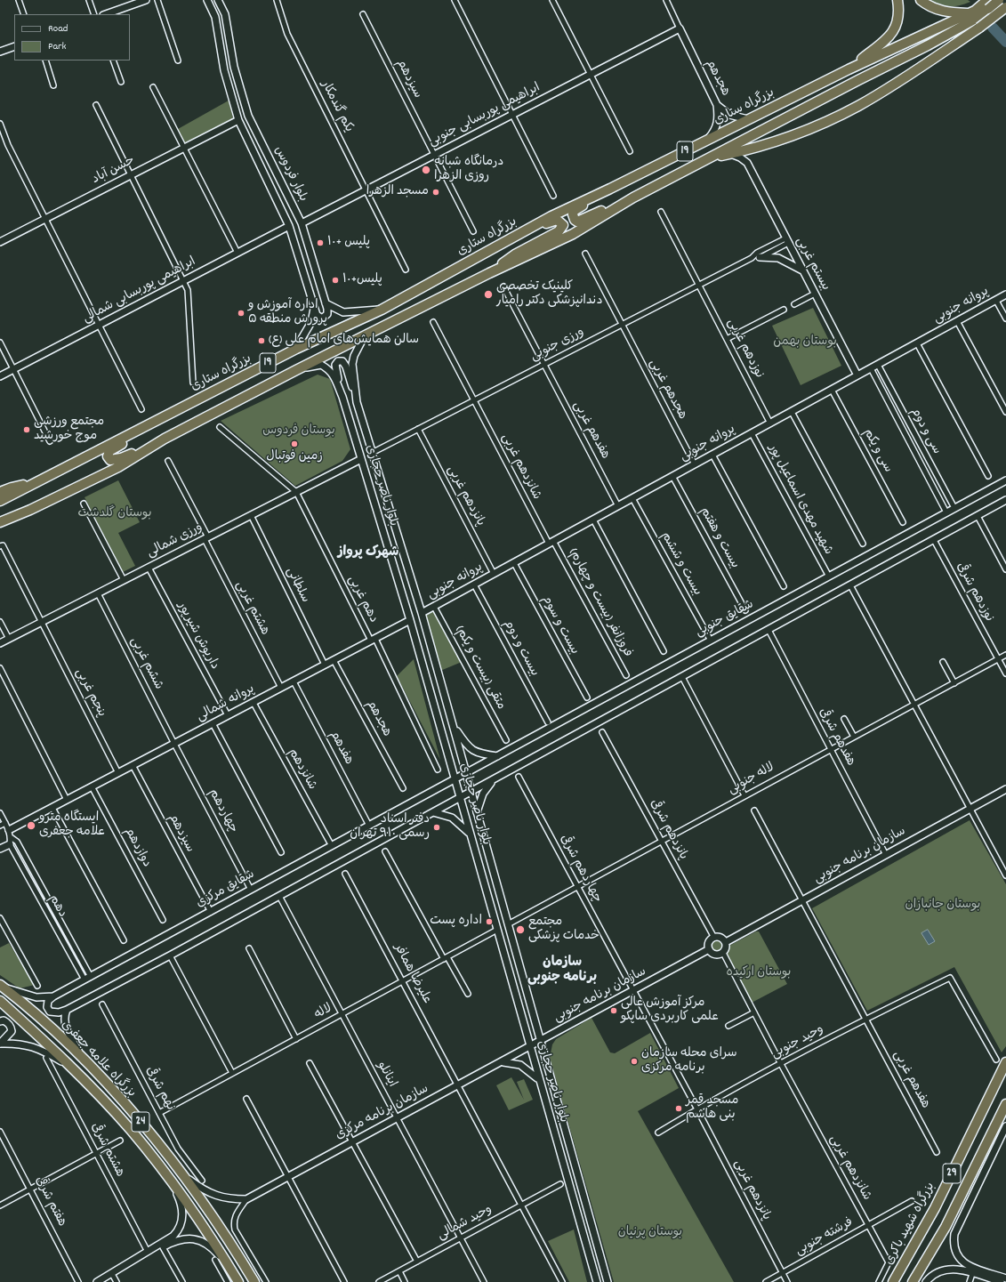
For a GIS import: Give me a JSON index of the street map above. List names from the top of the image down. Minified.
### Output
{"streets":{"highway":["بزرگراه ستاری","19","بزرگراه علامه جعفری","24","29","بزرگراه شهید باکری"],"main road":["هجدهم","ابراهیمی پوربسابی جنوبی","حسن آباد","بلوار فردوس","بیستم غربی","ابراهیمی پوربسابی شمالی","پروانه جنوبی","بلوار ناصر حجازی","ورزی شمالی","شقایق جنوبی","پروانه شمالی","سازمان برنامه جنوبی","شقایق مرکزی","سازمان برنامه مرکزی"],"street":["سیزدهم","یکم گندمکار","ورزی جنوبی","نوزدهم غربی","هجدهم غربی","هفدهم غربی","سی و دوم","سی و یکم","شانزدهم غربی","پانزدهم غربی","شهید مهدی اسماعیل پور","بیست و هفتم","بیست و ششم","سلطانی","نوزدهم شرقی","دهم غربی","فروزانفر (بیست و چهارم)","هشتم غربی","بیست و سوم","داریوش شیرپور","بیست و دوم","ششم غربی","متقی (بیست و یکم)","پنجم غربی","هفدهم شرقی","هفدهم","شانزدهم","لاله جنوبی","چهاردهم","پانزدهم شرقی","دوازدهم","چهاردهم شرقی","دهم","علیرضا همافر","لاله","وحید جنوبی","اینانلو","نهم شرقی","هشتم شرقی","هفتم شرقی","وحید شمالی","فرشته جنوبی"]},"crossings":[["هجدهم","بزرگراه ستاری"],["هجدهم","ابراهیمی پوربسابی جنوبی"],["هجدهم","پروانه شمالی"],["سیزدهم","ابراهیمی پوربسابی جنوبی"],["سیزدهم","پروانه شمالی"],["سیزدهم","شقایق مرکزی"],["یکم گندمکار","ابراهیمی پوربسابی جنوبی"],["بزرگراه ستاری","بلوار ناصر حجازی"],["ابراهیمی پوربسابی جنوبی","بلوار فردوس"],["حسن آباد","بلوار فردوس"],["بلوار فردوس","ابراهیمی پوربسابی شمالی"],["بیستم غربی","پروانه جنوبی"],["بیستم غربی","ورزی جنوبی"],["پروانه جنوبی","نوزدهم غربی"],["پروانه جنوبی","هجدهم غربی"],["پروانه جنوبی","هفدهم غربی"],["پروانه جنوبی","سی و دوم"],["پروانه جنوبی","سی و یکم"],["پروانه جنوبی","شانزدهم غربی"],["پروانه جنوبی","بلوار ناصر حجازی"],["پروانه جنوبی","پانزدهم غربی"],["پروانه جنوبی","شهید مهدی اسماعیل پور"],["پروانه جنوبی","بیست و هفتم"],["پروانه جنوبی","بیست و ششم"],["پروانه جنوبی","فروزانفر (بیست و چهارم)"],["پروانه جنوبی","بیست و سوم"],["پروانه جنوبی","بیست و دوم"],["پروانه جنوبی","متقی (بیست و یکم)"],["ورزی جنوبی","نوزدهم غربی"],["ورزی جنوبی","هجدهم غربی"],["ورزی جنوبی","هفدهم غربی"],["ورزی جنوبی","شانزدهم غربی"],["ورزی جنوبی","بلوار ناصر حجازی"],["ورزی جنوبی","پانزدهم غربی"],["هفدهم غربی","سازمان برنامه جنوبی"],["هفدهم غربی","وحید جنوبی"],["سی و دوم","شقایق جنوبی"],["شانزدهم غربی","فروزانفر (بیست و چهارم)"],["شانزدهم غربی","پانزدهم شرقی"],["شانزدهم غربی","سازمان برنامه جنوبی"],["شانزدهم غربی","وحید جنوبی"],["شانزدهم غربی","فرشته جنوبی"],["بلوار ناصر حجازی","ورزی شمالی"],["بلوار ناصر حجازی","شقایق جنوبی"],["بلوار ناصر حجازی","پروانه شمالی"],["بلوار ناصر حجازی","لاله جنوبی"],["بلوار ناصر حجازی","سازمان برنامه جنوبی"],["بلوار ناصر حجازی","شقایق مرکزی"],["بلوار ناصر حجازی","لاله"],["بلوار ناصر حجازی","سازمان برنامه مرکزی"],["پانزدهم غربی","چهاردهم شرقی"],["پانزدهم غربی","وحید جنوبی"],["پانزدهم غربی","فرشته جنوبی"],["شهید مهدی اسماعیل پور","شقایق جنوبی"],["ورزی شمالی","سلطانی"],["ورزی شمالی","دهم غربی"],["ورزی شمالی","هشتم غربی"],["ورزی شمالی","داریوش شیرپور"],["ورزی شمالی","ششم غربی"],["ورزی شمالی","پنجم غربی"],["بیست و ششم","شقایق جنوبی"],["سلطانی","پروانه شمالی"],["نوزدهم شرقی","لاله جنوبی"],["دهم غربی","پروانه شمالی"],["هشتم غربی","پروانه شمالی"],["شقایق جنوبی","شقایق مرکزی"],["داریوش شیرپور","پروانه شمالی"],["ششم غربی","پروانه شمالی"],["ششم غربی","چهاردهم"],["پنجم غربی","پروانه شمالی"],["پروانه شمالی","هفدهم"],["پروانه شمالی","شانزدهم"],["پروانه شمالی","چهاردهم"],["پروانه شمالی","دوازدهم"],["هفدهم شرقی","لاله جنوبی"],["هفدهم شرقی","سازمان برنامه جنوبی"],["هفدهم","شقایق مرکزی"],["شانزدهم","شقایق مرکزی"],["لاله جنوبی","پانزدهم شرقی"],["لاله جنوبی","چهاردهم شرقی"],["چهاردهم","شقایق مرکزی"],["پانزدهم شرقی","سازمان برنامه جنوبی"],["سازمان برنامه جنوبی","چهاردهم شرقی"],["سازمان برنامه جنوبی","سازمان برنامه مرکزی"],["چهاردهم شرقی","وحید جنوبی"],["شقایق مرکزی","دهم"],["شقایق مرکزی","بزرگراه علامه جعفری"],["علیرضا همافر","لاله"],["علیرضا همافر","سازمان برنامه مرکزی"],["علیرضا همافر","وحید شمالی"],["لاله","اینانلو"],["لاله","نهم شرقی"],["اینانلو","سازمان برنامه مرکزی"],["اینانلو","وحید شمالی"]],"districts":["شهرک پرواز","سازمان برنامه جنوبی"],"parks":["بوستان بهمن","بوستان فردوس","بوستان گلدشت","بوستان جانبازان","بوستان ارکیده","بوستان پرنیان"],"places":["درمانگاه شبانه روزی الزهرا","مسجد الزهرا","پلیس +۱۰","پلیس+١٠","کلینیک تخصصی دندانپزشکی دکتر رامیار","اداره آموزش و پرورش منطقه ۵","سالن همایش‌های امام علی (ع)","مجتمع ورزشی موج خورشید","زمین فوتبال","ایستگاه مترو علامه جعفری","دفتر اسناد رسمی ۹۱۰ تهران","اداره پست","مجتمع خدمات پزشکی","مرکز آموزش عالی علمی کاربردی ساپکو","سرای محله سازمان برنامه مرکزی","مسجد قمر بنی هاشم"],"legend":["Road","Park"]}
